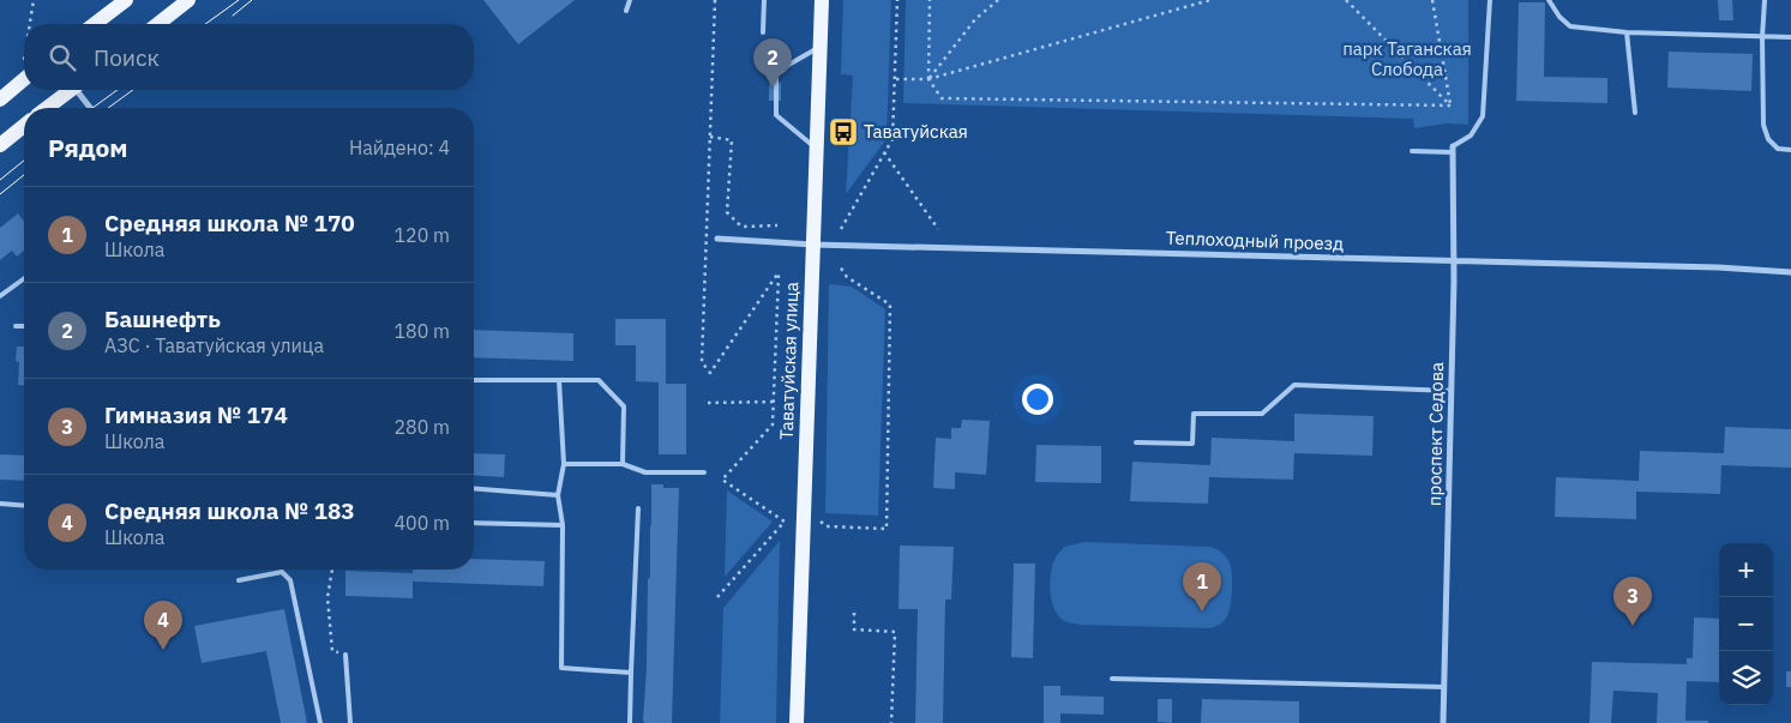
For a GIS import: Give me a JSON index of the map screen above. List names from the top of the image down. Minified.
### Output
{"streets":{"main road":["Таватуйская улица"],"street":["Теплоходный проезд","проспект Седова"]},"crossings":[["Теплоходный проезд","Таватуйская улица"],["Теплоходный проезд","проспект Седова"]],"parks":["парк Таганская Слобода"],"places":{"bus stop":["Таватуйская"]},"page":{"search":"Поиск","pins":["2","1","3","4"],"heading":["Рядом","Найдено: 4"],"list":[{"mark":"1","name":"Средняя школа № 170","note":"Школа","value":"120 m"},{"mark":"2","name":"Башнефть","note":"АЗС · Таватуйская улица","value":"180 m"},{"mark":"3","name":"Гимназия № 174","note":"Школа","value":"280 m"},{"mark":"4","name":"Средняя школа № 183","note":"Школа","value":"400 m"}],"map_buttons":["+","−"]}}
